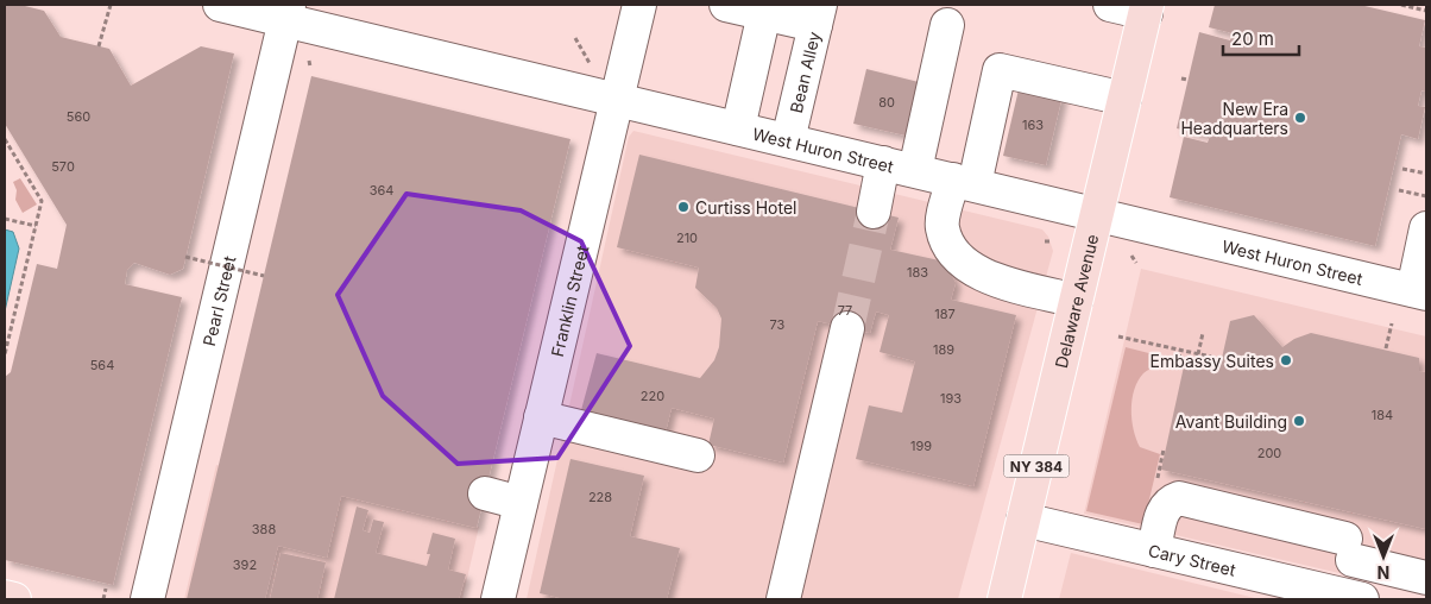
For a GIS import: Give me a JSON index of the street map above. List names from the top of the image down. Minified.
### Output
{"streets":{"main road":["Delaware Avenue","NY 384"],"street":["Bean Alley","West Huron Street","Pearl Street","Franklin Street","Cary Street"]},"crossings":[["Bean Alley","West Huron Street"],["West Huron Street","Pearl Street"],["West Huron Street","Franklin Street"],["West Huron Street","Delaware Avenue"],["Delaware Avenue","Cary Street"]],"places":["New Era Headquarters","Curtiss Hotel","Embassy Suites","Avant Building"],"house_numbers":["80","560","163","570","364","210","183","77","187","73","189","564","220","193","184","199","200","228","388","392"],"scale_bar":"20 m","north":"bottom"}
